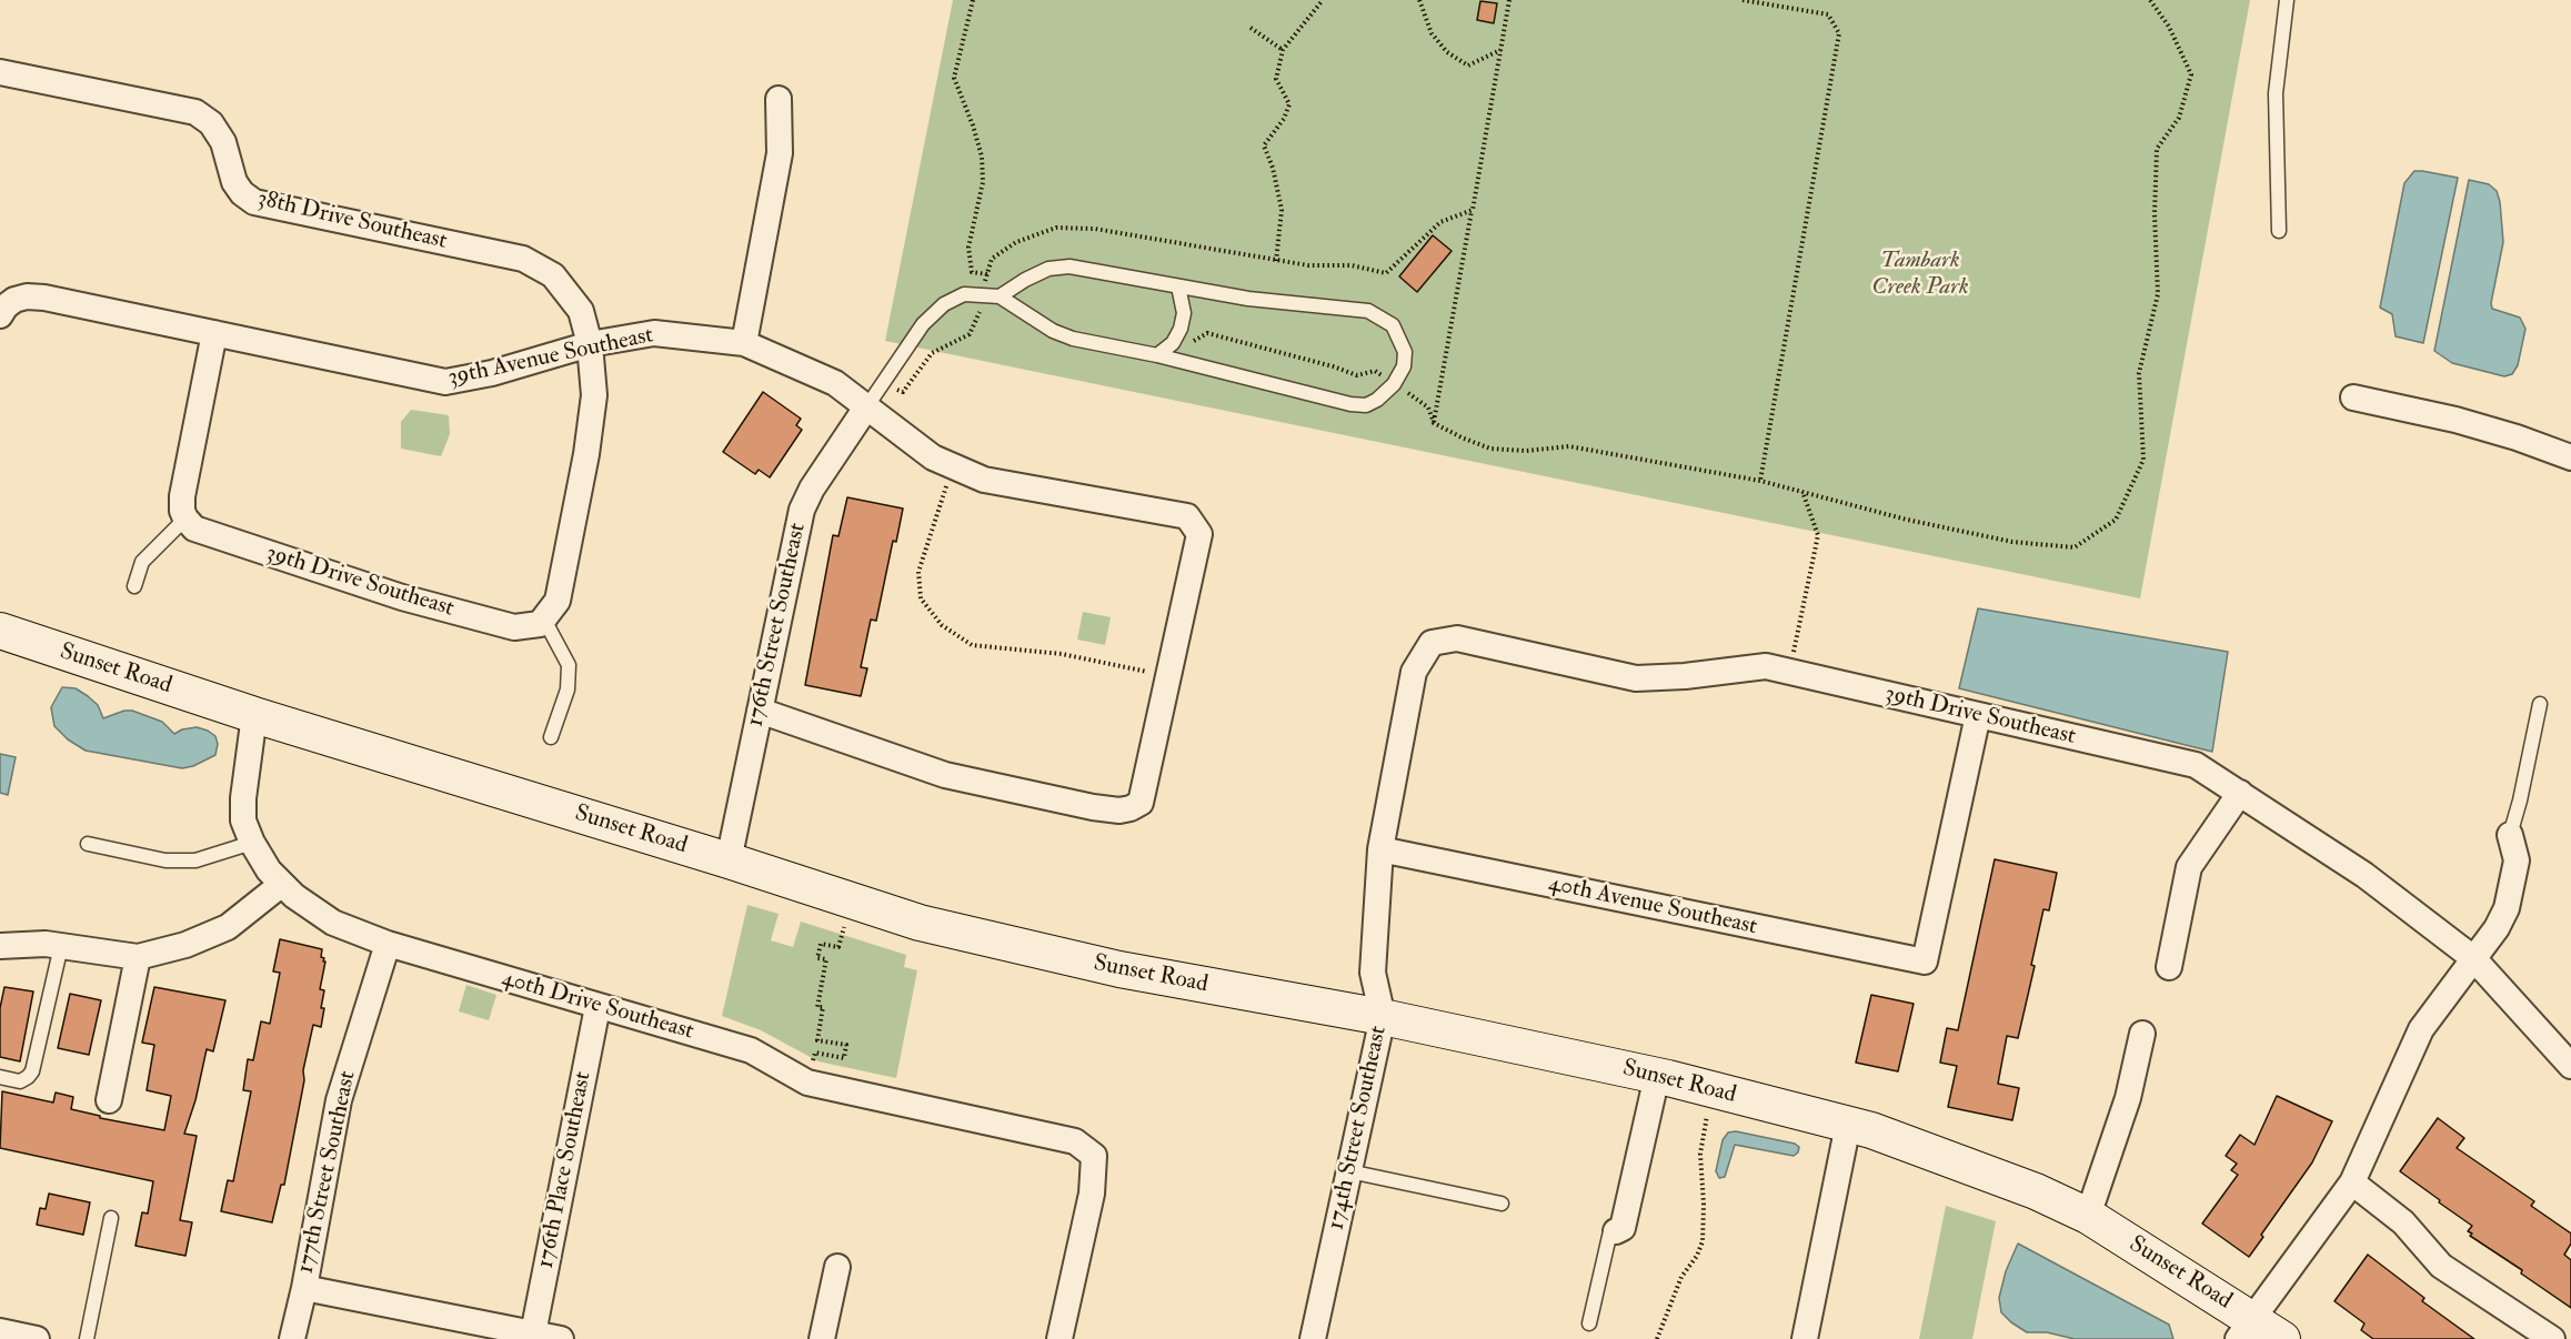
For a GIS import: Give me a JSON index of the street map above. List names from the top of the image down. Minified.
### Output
{"streets":{"street":["38th Drive Southeast","39th Avenue Southeast","39th Drive Southeast","176th Street Southeast","Sunset Road","40th Avenue Southeast","40th Drive Southeast","174th Street Southeast","176th Place Southeast","177th Street Southeast"]},"crossings":[["38th Drive Southeast","39th Avenue Southeast"],["39th Avenue Southeast","176th Street Southeast"],["39th Drive Southeast","40th Avenue Southeast"],["39th Drive Southeast","174th Street Southeast"],["176th Street Southeast","Sunset Road"],["Sunset Road","40th Drive Southeast"],["Sunset Road","174th Street Southeast"],["40th Avenue Southeast","174th Street Southeast"],["40th Drive Southeast","176th Place Southeast"],["40th Drive Southeast","177th Street Southeast"]],"parks":["Tambark Creek Park"]}
